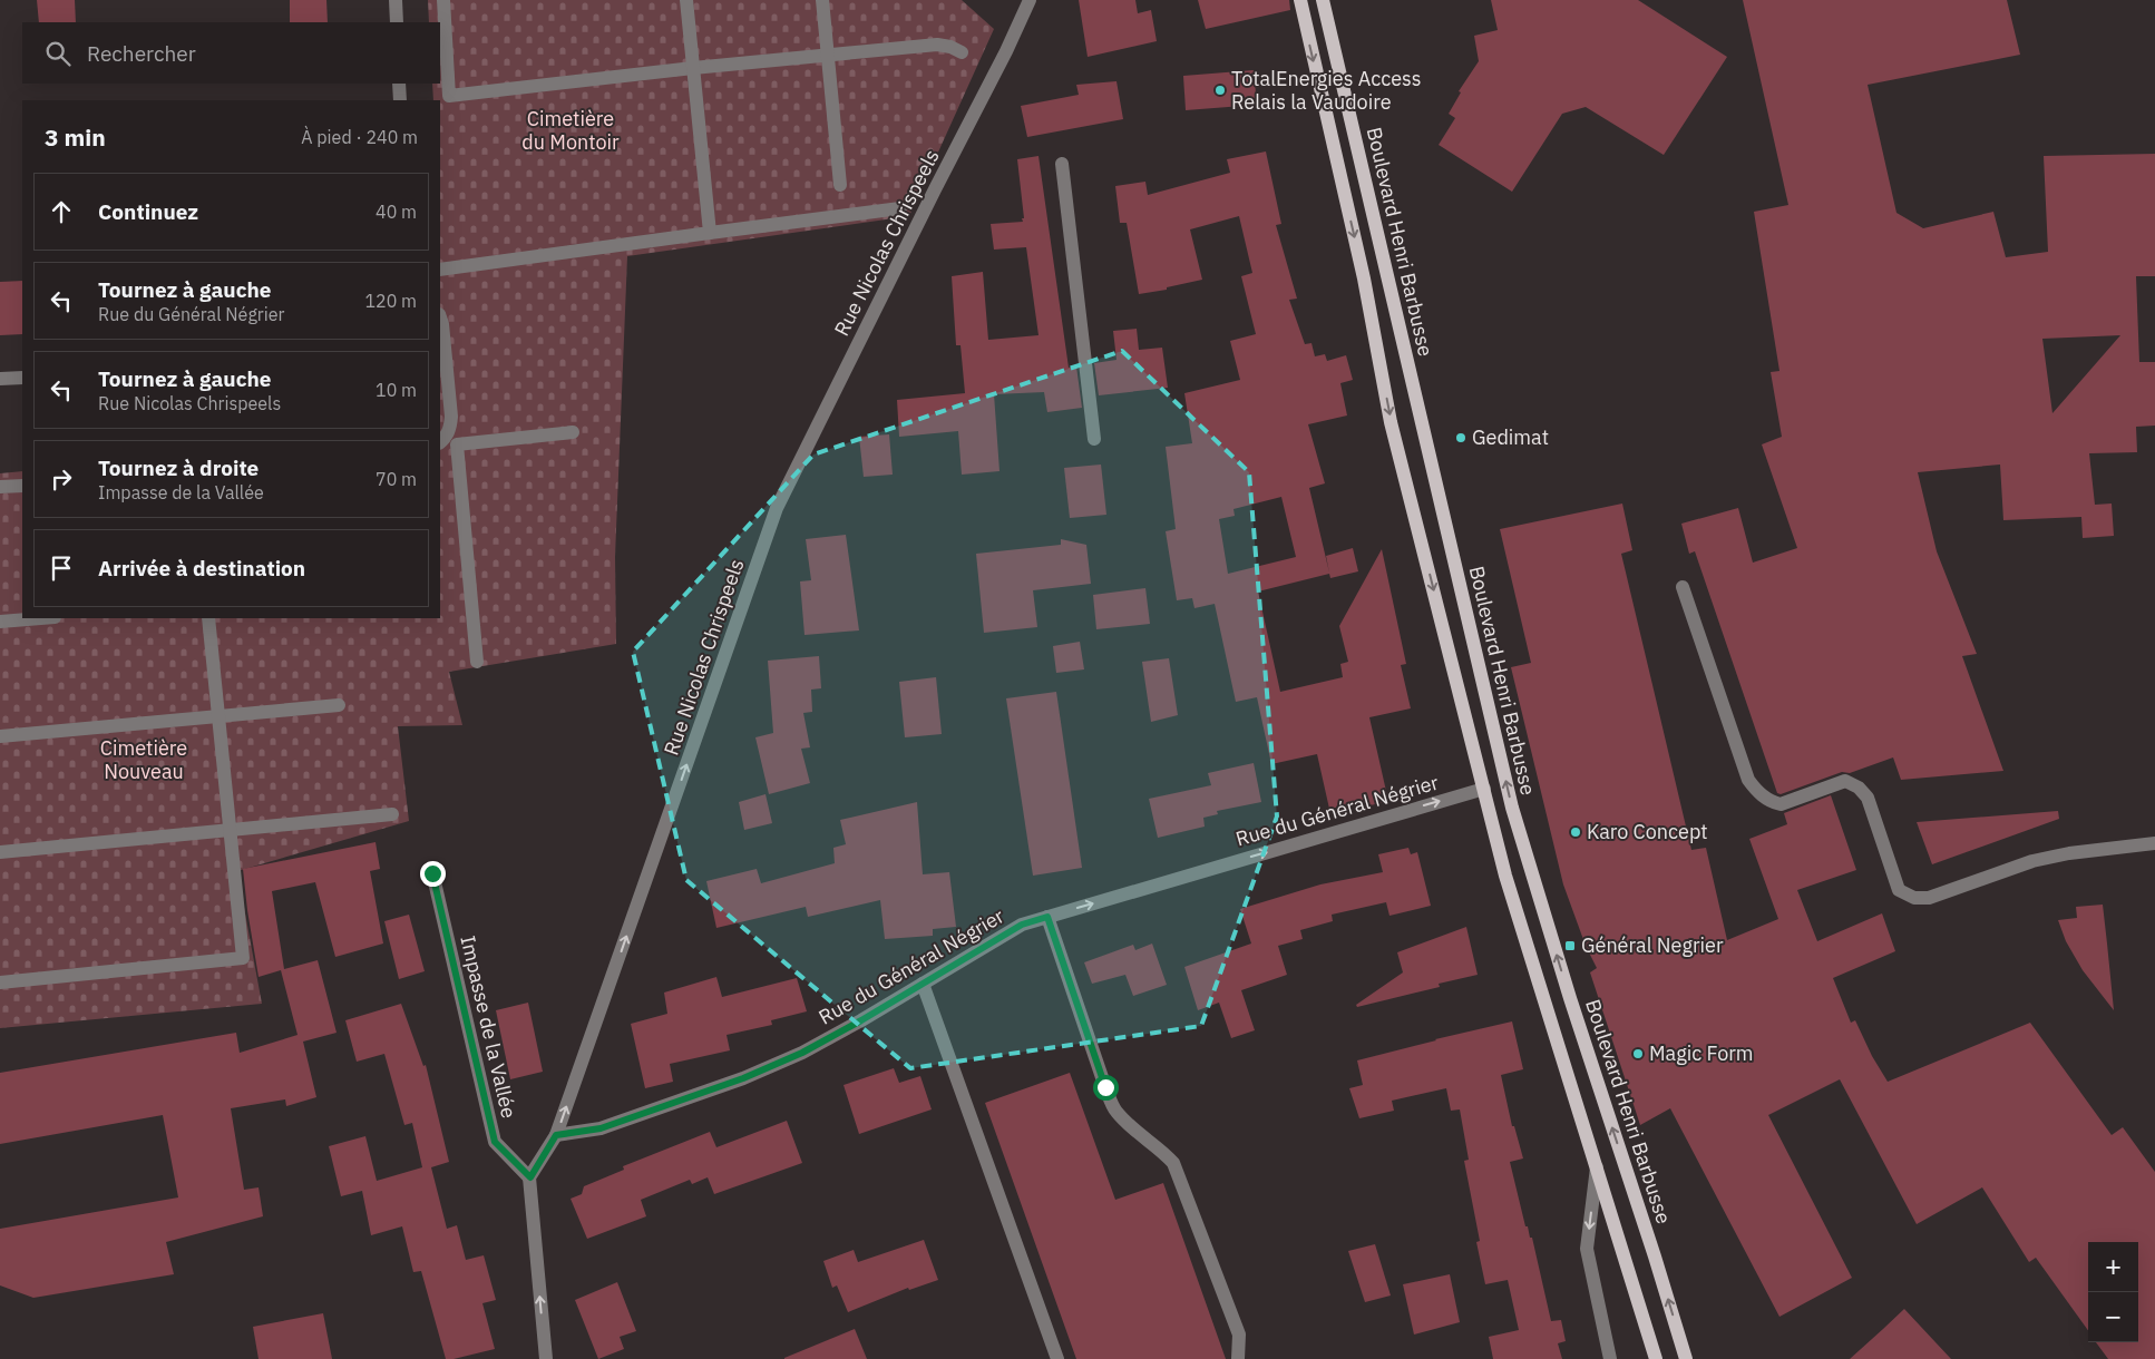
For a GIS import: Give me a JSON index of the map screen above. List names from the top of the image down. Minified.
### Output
{"streets":{"main road":["Boulevard Henri Barbusse"],"street":["Rue Nicolas Chrispeels","Rue du Général Négrier","Impasse de la Vallée"]},"crossings":[["Rue Nicolas Chrispeels","Rue du Général Négrier"],["Rue Nicolas Chrispeels","Impasse de la Vallée"]],"one_way":["Rue Nicolas Chrispeels","Rue du Général Négrier"],"parks":["Cimetière du Montoir","Cimetière Nouveau"],"places":{"other":["TotalEnergies Access Relais la Vaudoire","Gedimat","Karo Concept","Magic Form"],"transit":["Général Negrier"]},"page":{"search":"Rechercher","heading":["3 min","À pied · 240 m"],"list":[["Continuez","40 m"],["Tournez à gauche","Rue du Général Négrier","120 m"],["Tournez à gauche","Rue Nicolas Chrispeels","10 m"],["Tournez à droite","Impasse de la Vallée","70 m"],"Arrivée à destination"],"map_buttons":["+","−"]}}
